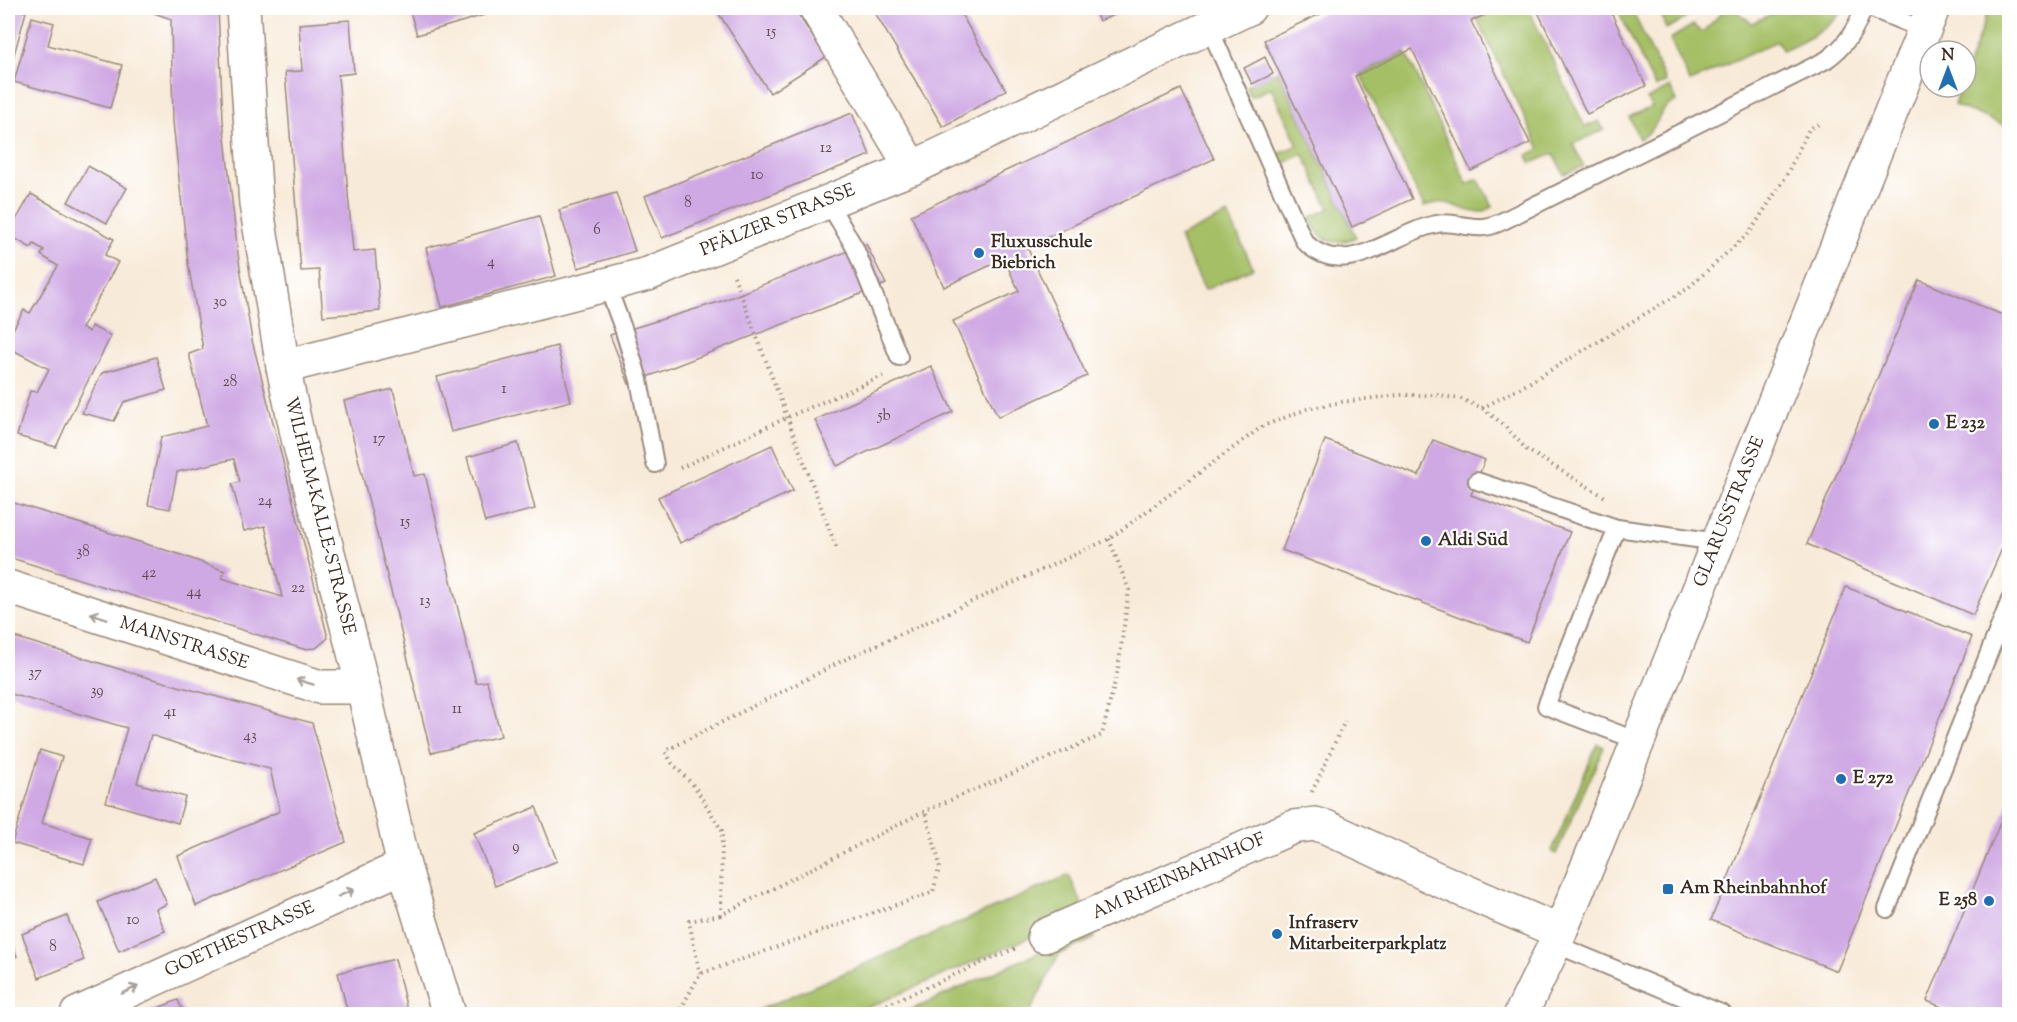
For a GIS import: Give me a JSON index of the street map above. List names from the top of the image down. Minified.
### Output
{"streets":{"street":["PFÄLZER STRASSE","GLARUSSTRASSE","WILHELM-KALLE-STRASSE","MAINSTRASSE","AM RHEINBAHNHOF","GOETHESTRASSE"]},"crossings":[["PFÄLZER STRASSE","WILHELM-KALLE-STRASSE"],["GLARUSSTRASSE","AM RHEINBAHNHOF"],["WILHELM-KALLE-STRASSE","MAINSTRASSE"],["WILHELM-KALLE-STRASSE","GOETHESTRASSE"]],"one_way":["MAINSTRASSE","GOETHESTRASSE"],"places":{"other":["Fluxusschule Biebrich","E 232","Aldi Süd","E 272","E 258","Infraserv Mitarbeiterparkplatz"],"transit":["Am Rheinbahnhof"]},"house_numbers":["15","12","10","8","6","4","30","28","1","5b","17","24","15","38","42","22","44","13","37","39","11","41","43","9","10","8"],"north":"top"}
